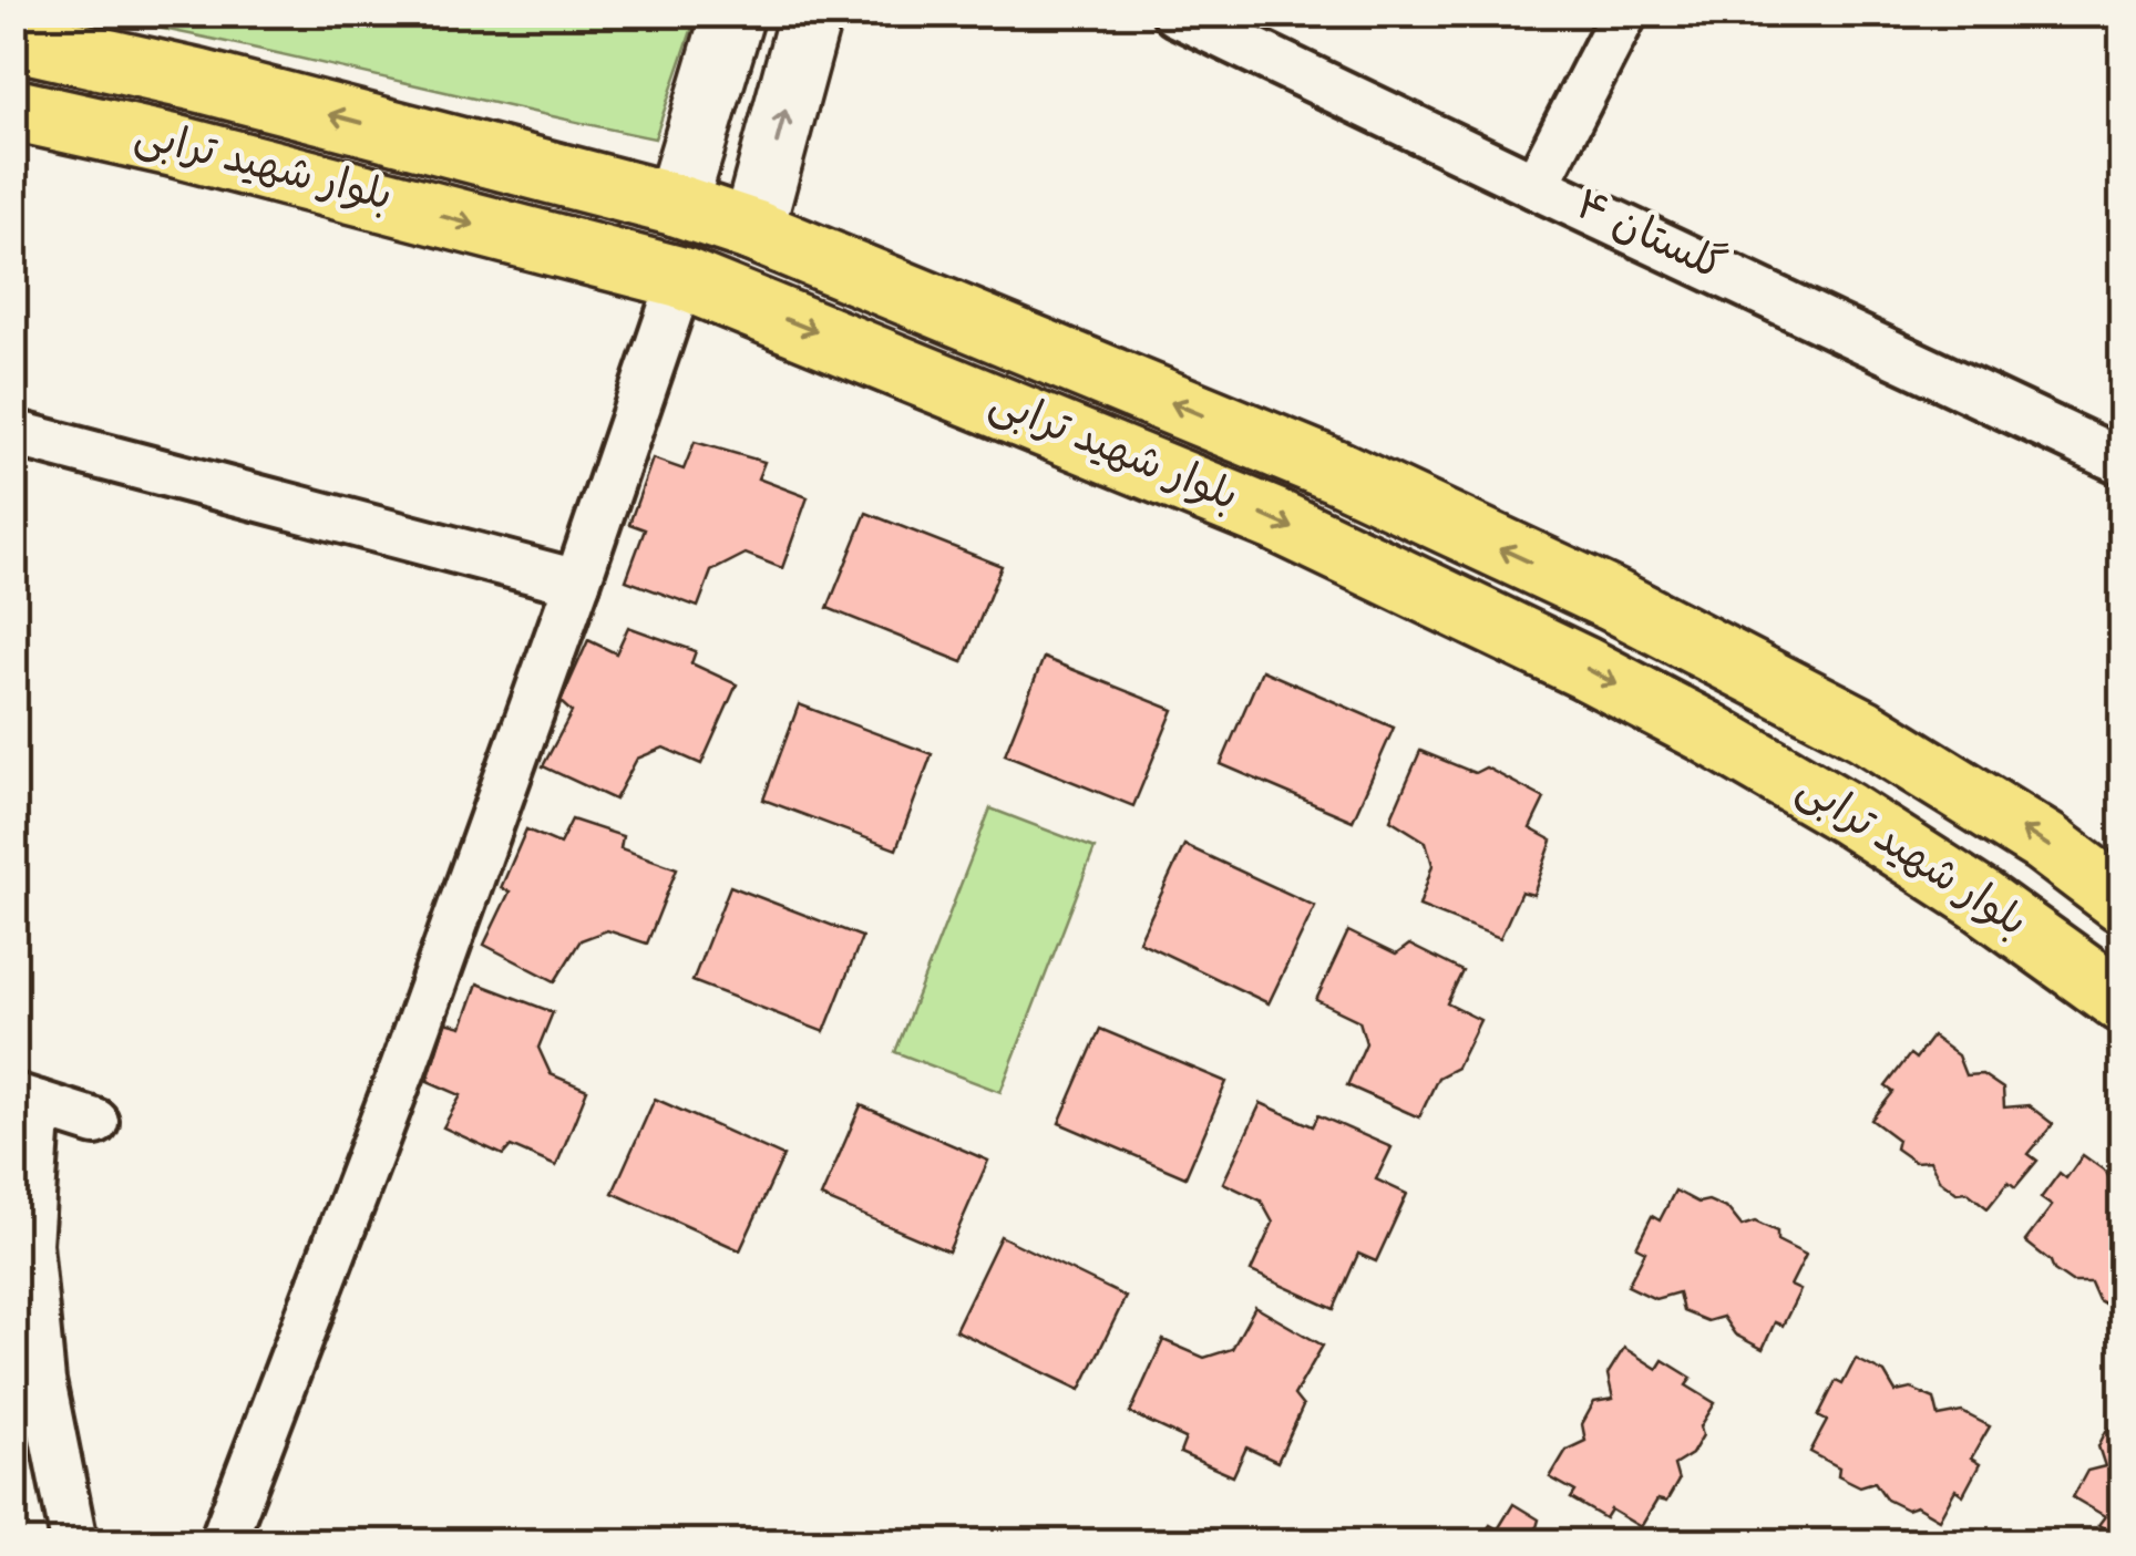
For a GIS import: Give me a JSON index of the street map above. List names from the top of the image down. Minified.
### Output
{"streets":{"main road":["بلوار شهید ترابی"],"street":["گلستان ۴"]}}
